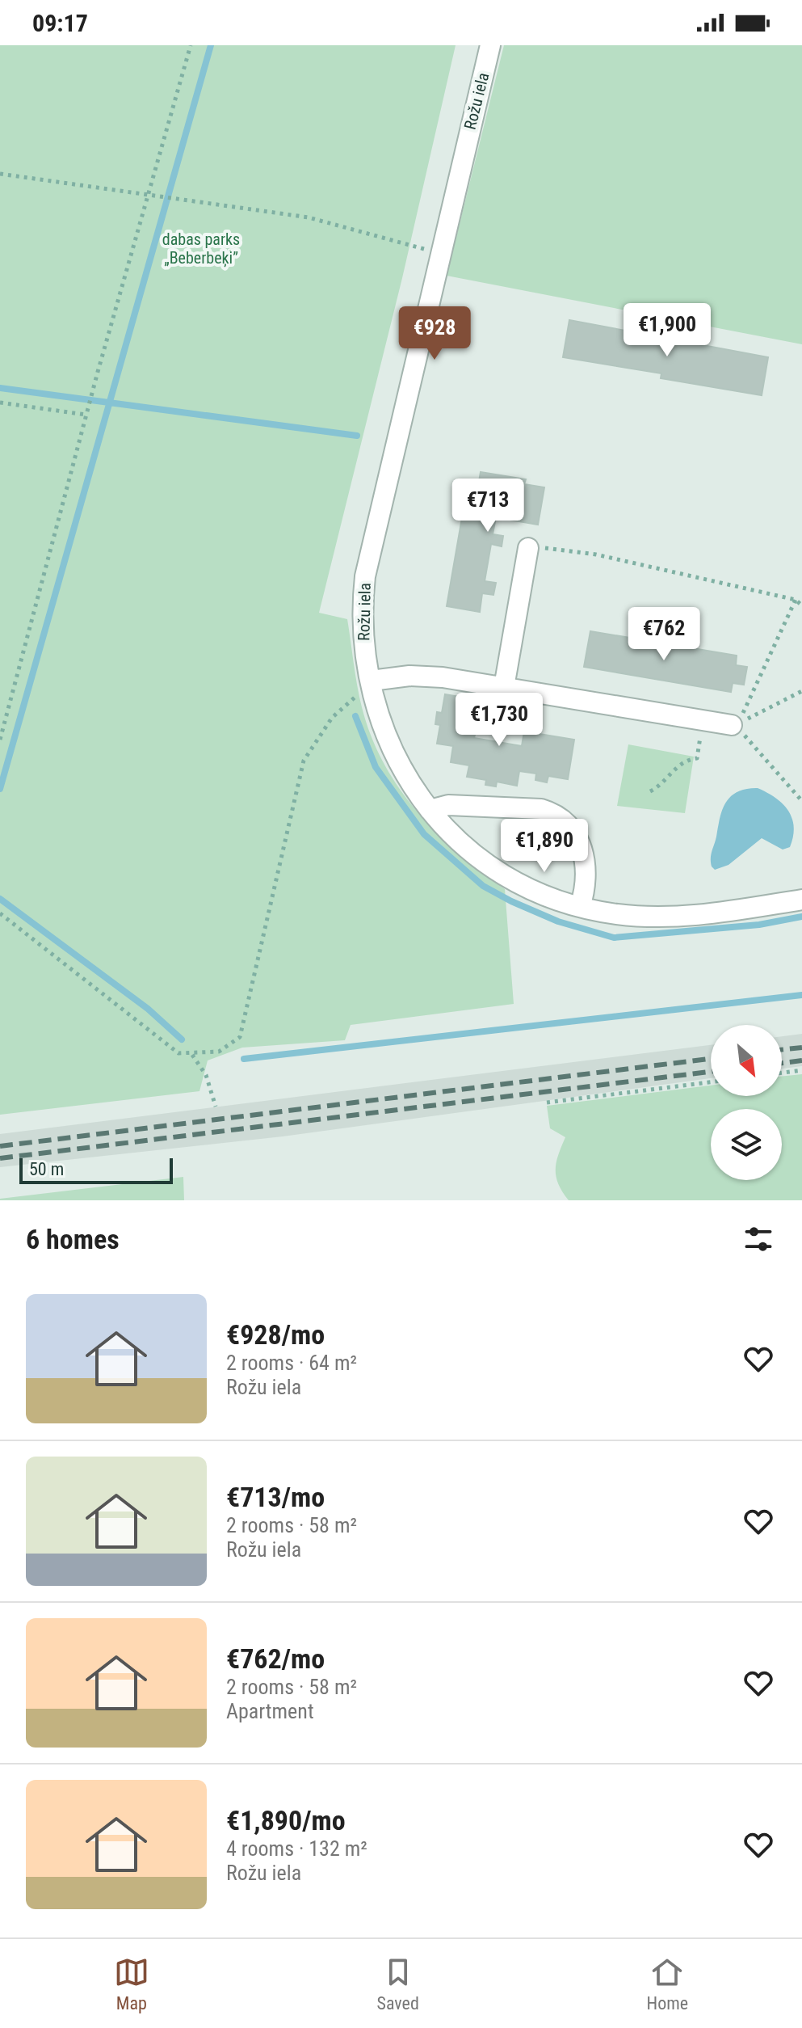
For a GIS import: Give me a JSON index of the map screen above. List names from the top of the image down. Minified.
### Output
{"streets":{"street":["Rožu iela"]},"parks":["dabas parks „Beberbeķi”"],"scale_bar":"50 m","north":"bottom right","page":{"status":"09:17","price":["€1,900","€928","€713","€762","€1,730","€1,890"],"scale":"50 m","heading":"6 homes","list":[{"name":"€928/mo","note":"2 rooms · 64 m² · Rožu iela"},{"name":"€713/mo","note":"2 rooms · 58 m² · Rožu iela"},{"name":"€762/mo","note":"2 rooms · 58 m² · Apartment"},{"name":"€1,890/mo","note":"4 rooms · 132 m² · Rožu iela"}],"tabs":["Map","Saved","Home"]}}
